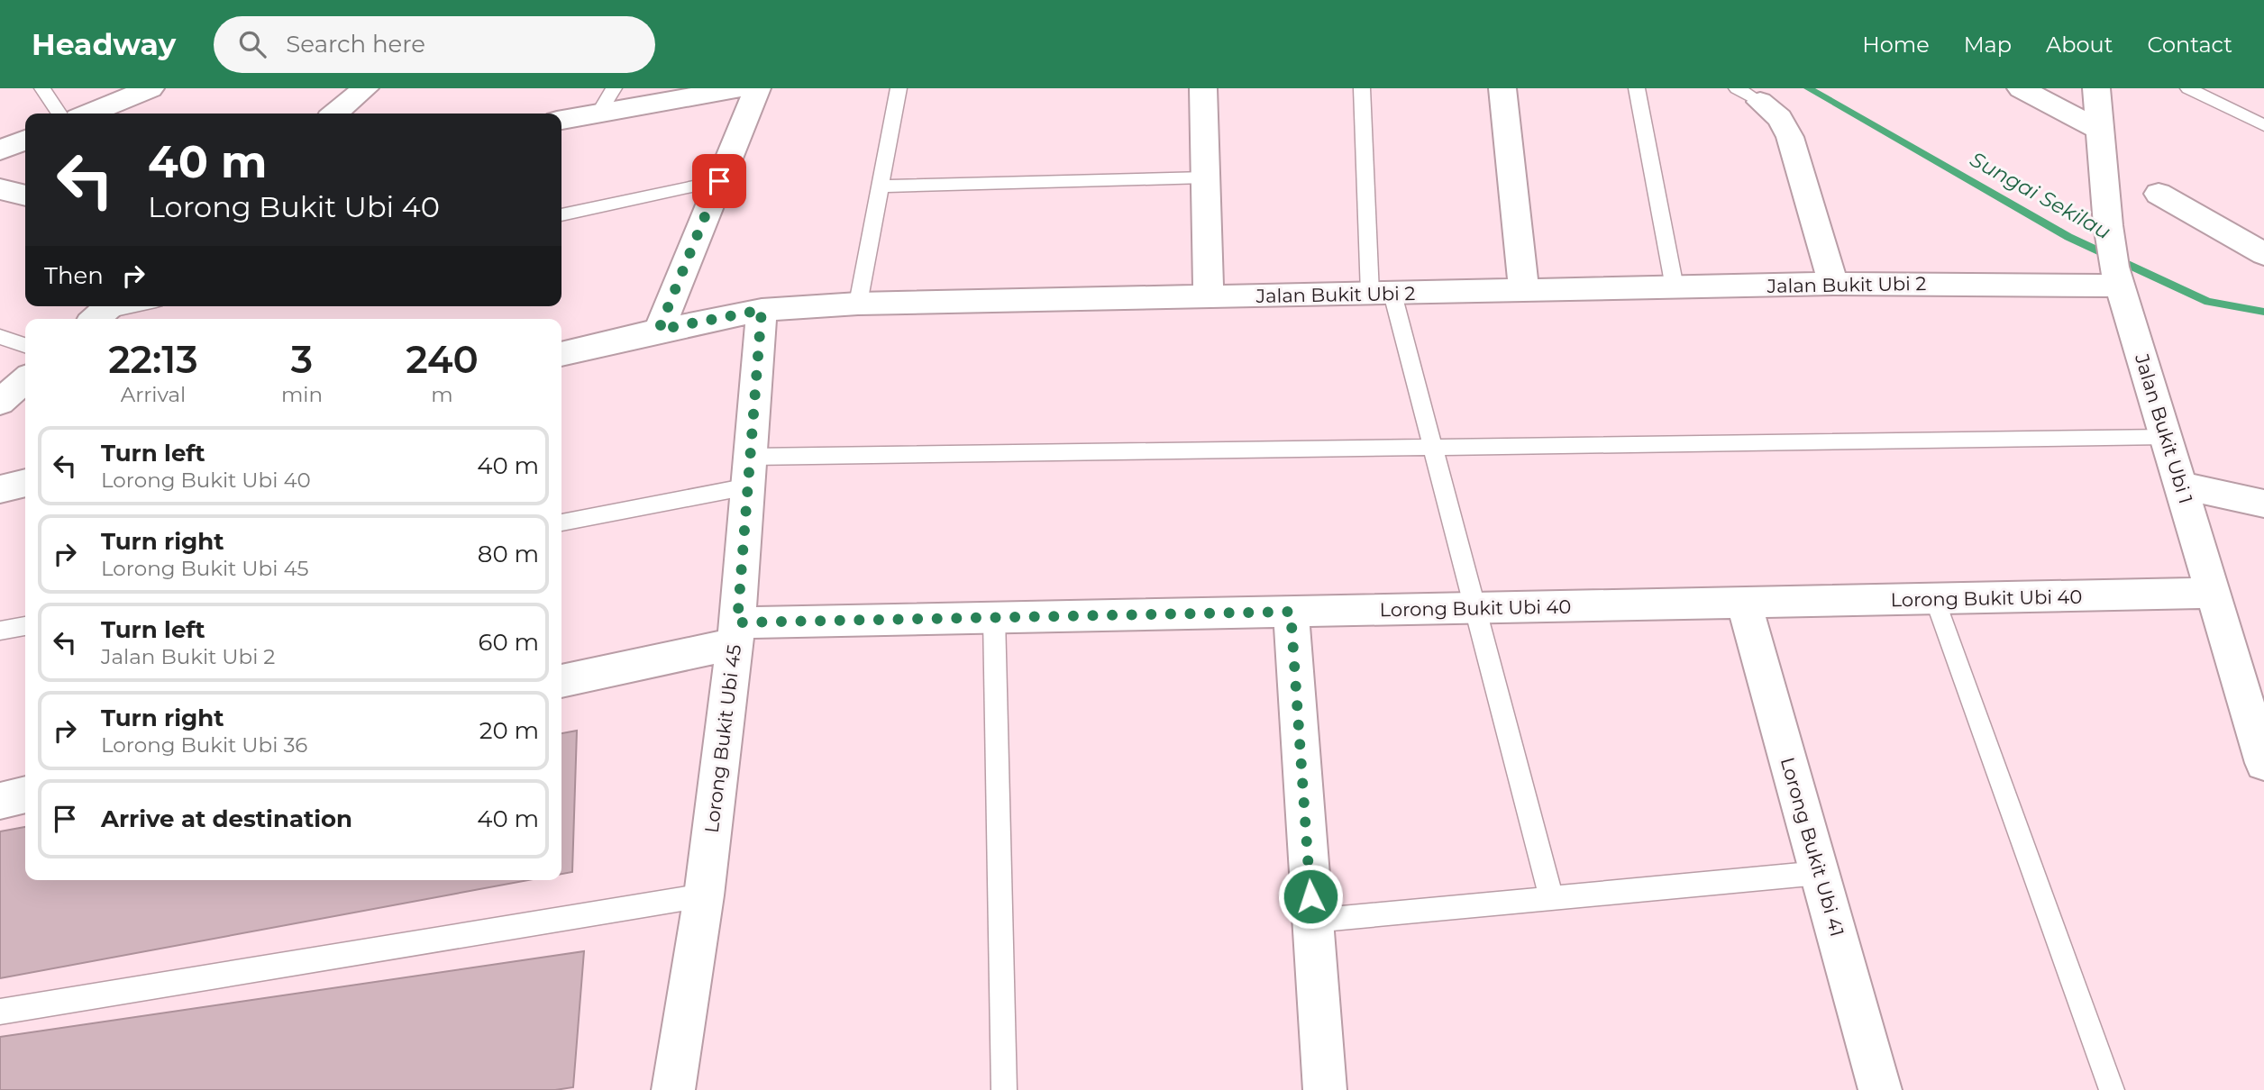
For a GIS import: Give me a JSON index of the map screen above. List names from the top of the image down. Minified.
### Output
{"streets":{"street":["Jalan Bukit Ubi 2","Jalan Bukit Ubi 1","Lorong Bukit Ubi 40","Lorong Bukit Ubi 45","Lorong Bukit Ubi 41"]},"crossings":[["Jalan Bukit Ubi 2","Jalan Bukit Ubi 1"],["Jalan Bukit Ubi 2","Lorong Bukit Ubi 45"],["Jalan Bukit Ubi 1","Lorong Bukit Ubi 40"],["Lorong Bukit Ubi 40","Lorong Bukit Ubi 45"],["Lorong Bukit Ubi 40","Lorong Bukit Ubi 41"]],"water":["Sungai Sekilau"],"page":{"header":"Headway","search":"Search here","nav":["Home","Map","About","Contact"],"turn":["40 m","Lorong Bukit Ubi 40"],"then":"Then","eta":["22:13","Arrival","3","min","240","m"],"list":[{"name":"Turn left","note":"Lorong Bukit Ubi 40","value":"40 m"},{"name":"Turn right","note":"Lorong Bukit Ubi 45","value":"80 m"},{"name":"Turn left","note":"Jalan Bukit Ubi 2","value":"60 m"},{"name":"Turn right","note":"Lorong Bukit Ubi 36","value":"20 m"},{"name":"Arrive at destination","value":"40 m"}]}}
